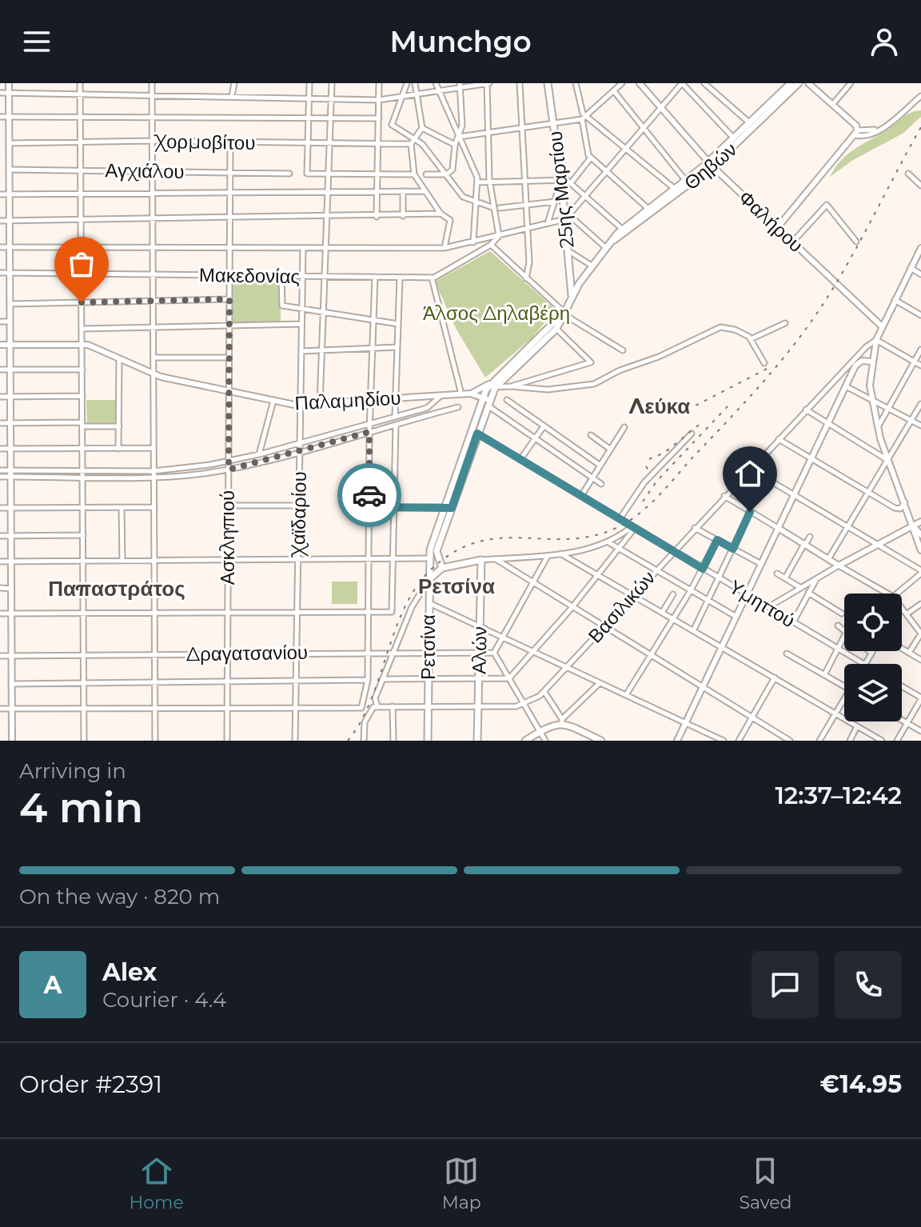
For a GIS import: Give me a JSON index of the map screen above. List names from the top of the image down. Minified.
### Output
{"streets":{"main road":["Θηβών","25ης Μαρτίου","Ρετσίνα","Αλών"],"street":["Χορμοβίτου","Αγχιάλου","Φαλήρου","Μακεδονίας","Παλαμηδίου","Χαϊδαρίου","Ασκληπιού","Υμηττού","Βασιλικών","Δραγατσανίου"]},"crossings":[["Χορμοβίτου","Ασκληπιού"],["Θηβών","25ης Μαρτίου"],["Θηβών","Φαλήρου"],["Θηβών","Παλαμηδίου"],["Θηβών","Ρετσίνα"],["Αγχιάλου","Ασκληπιού"],["Μακεδονίας","Χαϊδαρίου"],["Μακεδονίας","Ασκληπιού"],["Παλαμηδίου","Χαϊδαρίου"],["Παλαμηδίου","Ασκληπιού"],["Παλαμηδίου","Ρετσίνα"],["Χαϊδαρίου","Δραγατσανίου"],["Ασκληπιού","Δραγατσανίου"],["Υμηττού","Βασιλικών"],["Υμηττού","Ρετσίνα"],["Ρετσίνα","Δραγατσανίου"],["Αλών","Δραγατσανίου"]],"districts":["Λεύκα","Ρετσίνα","Παπαστράτος"],"parks":["Άλσος Δηλαβέρη"],"page":{"header":"Munchgo","heading":["4 min","Arriving in","12:37–12:42"],"panel":["Alex","Courier · 4.4","Order #2391","€14.95"],"bar":"On the way · 820 m","round":"A","tabs":["Home","Map","Saved"]}}
